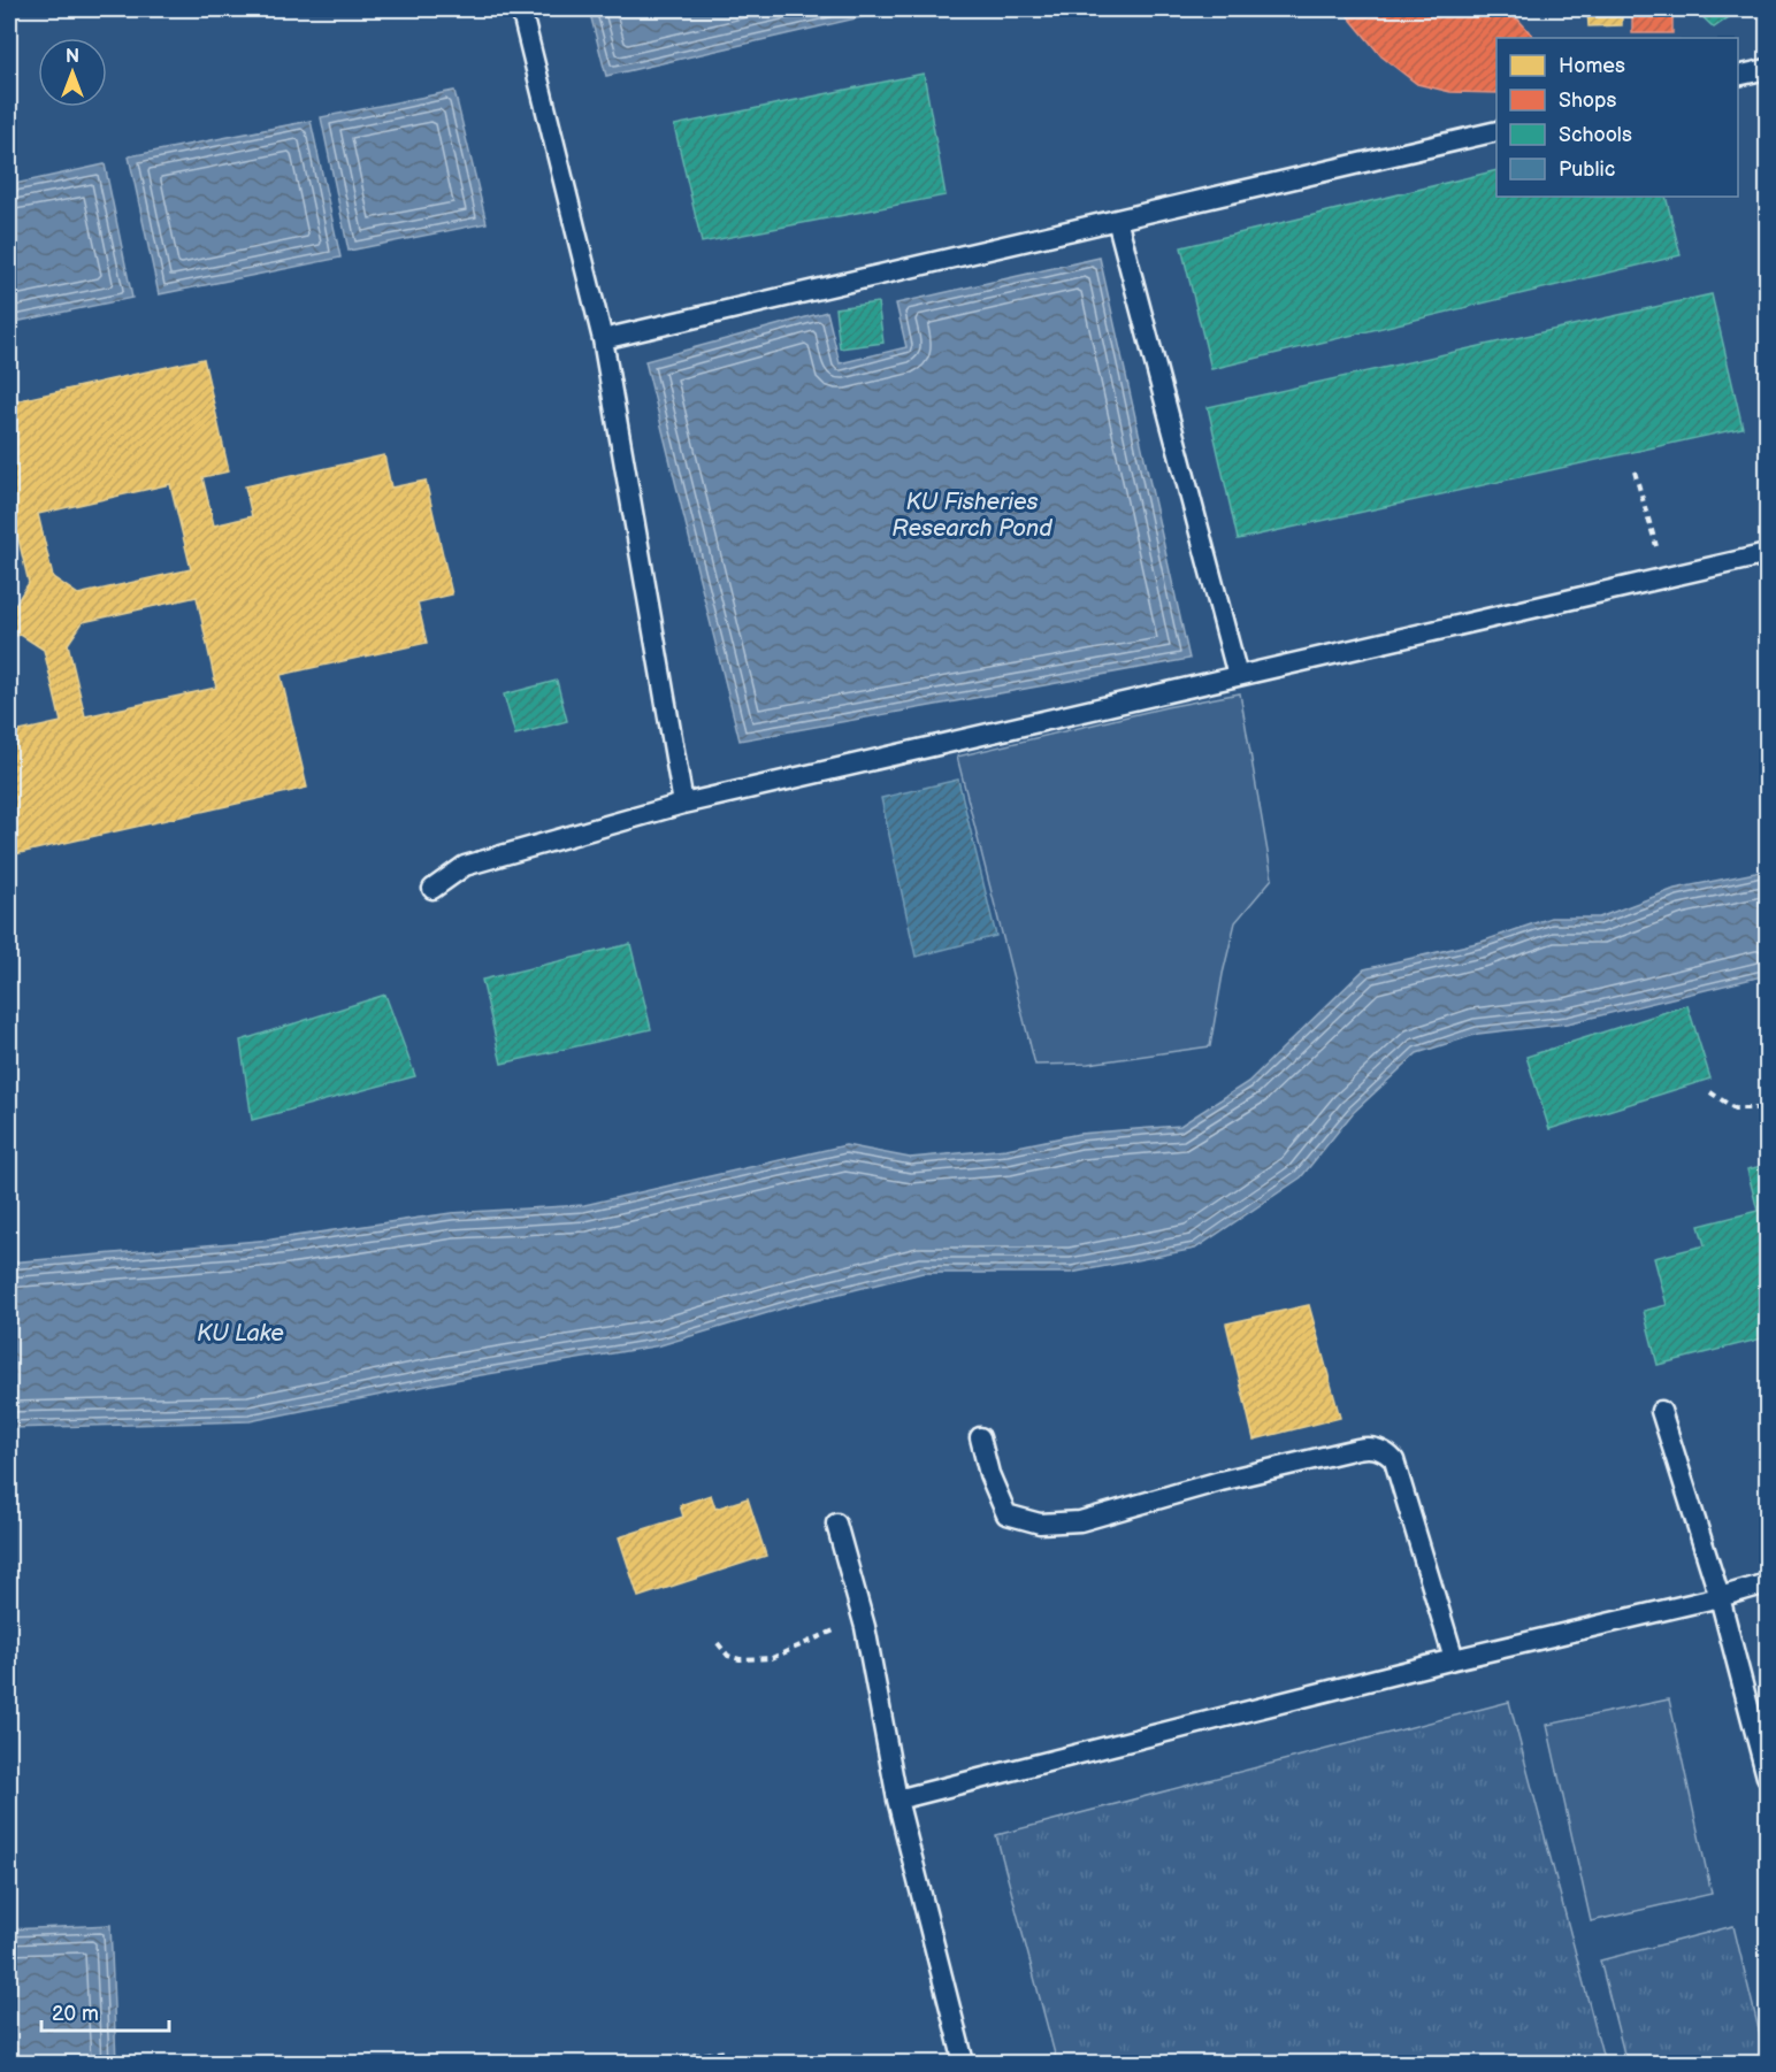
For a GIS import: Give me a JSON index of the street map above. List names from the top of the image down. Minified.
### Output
{"water":["KU Fisheries Research Pond","KU Lake"],"legend":["Homes","Shops","Schools","Public"],"scale_bar":"20 m","north":"top"}
